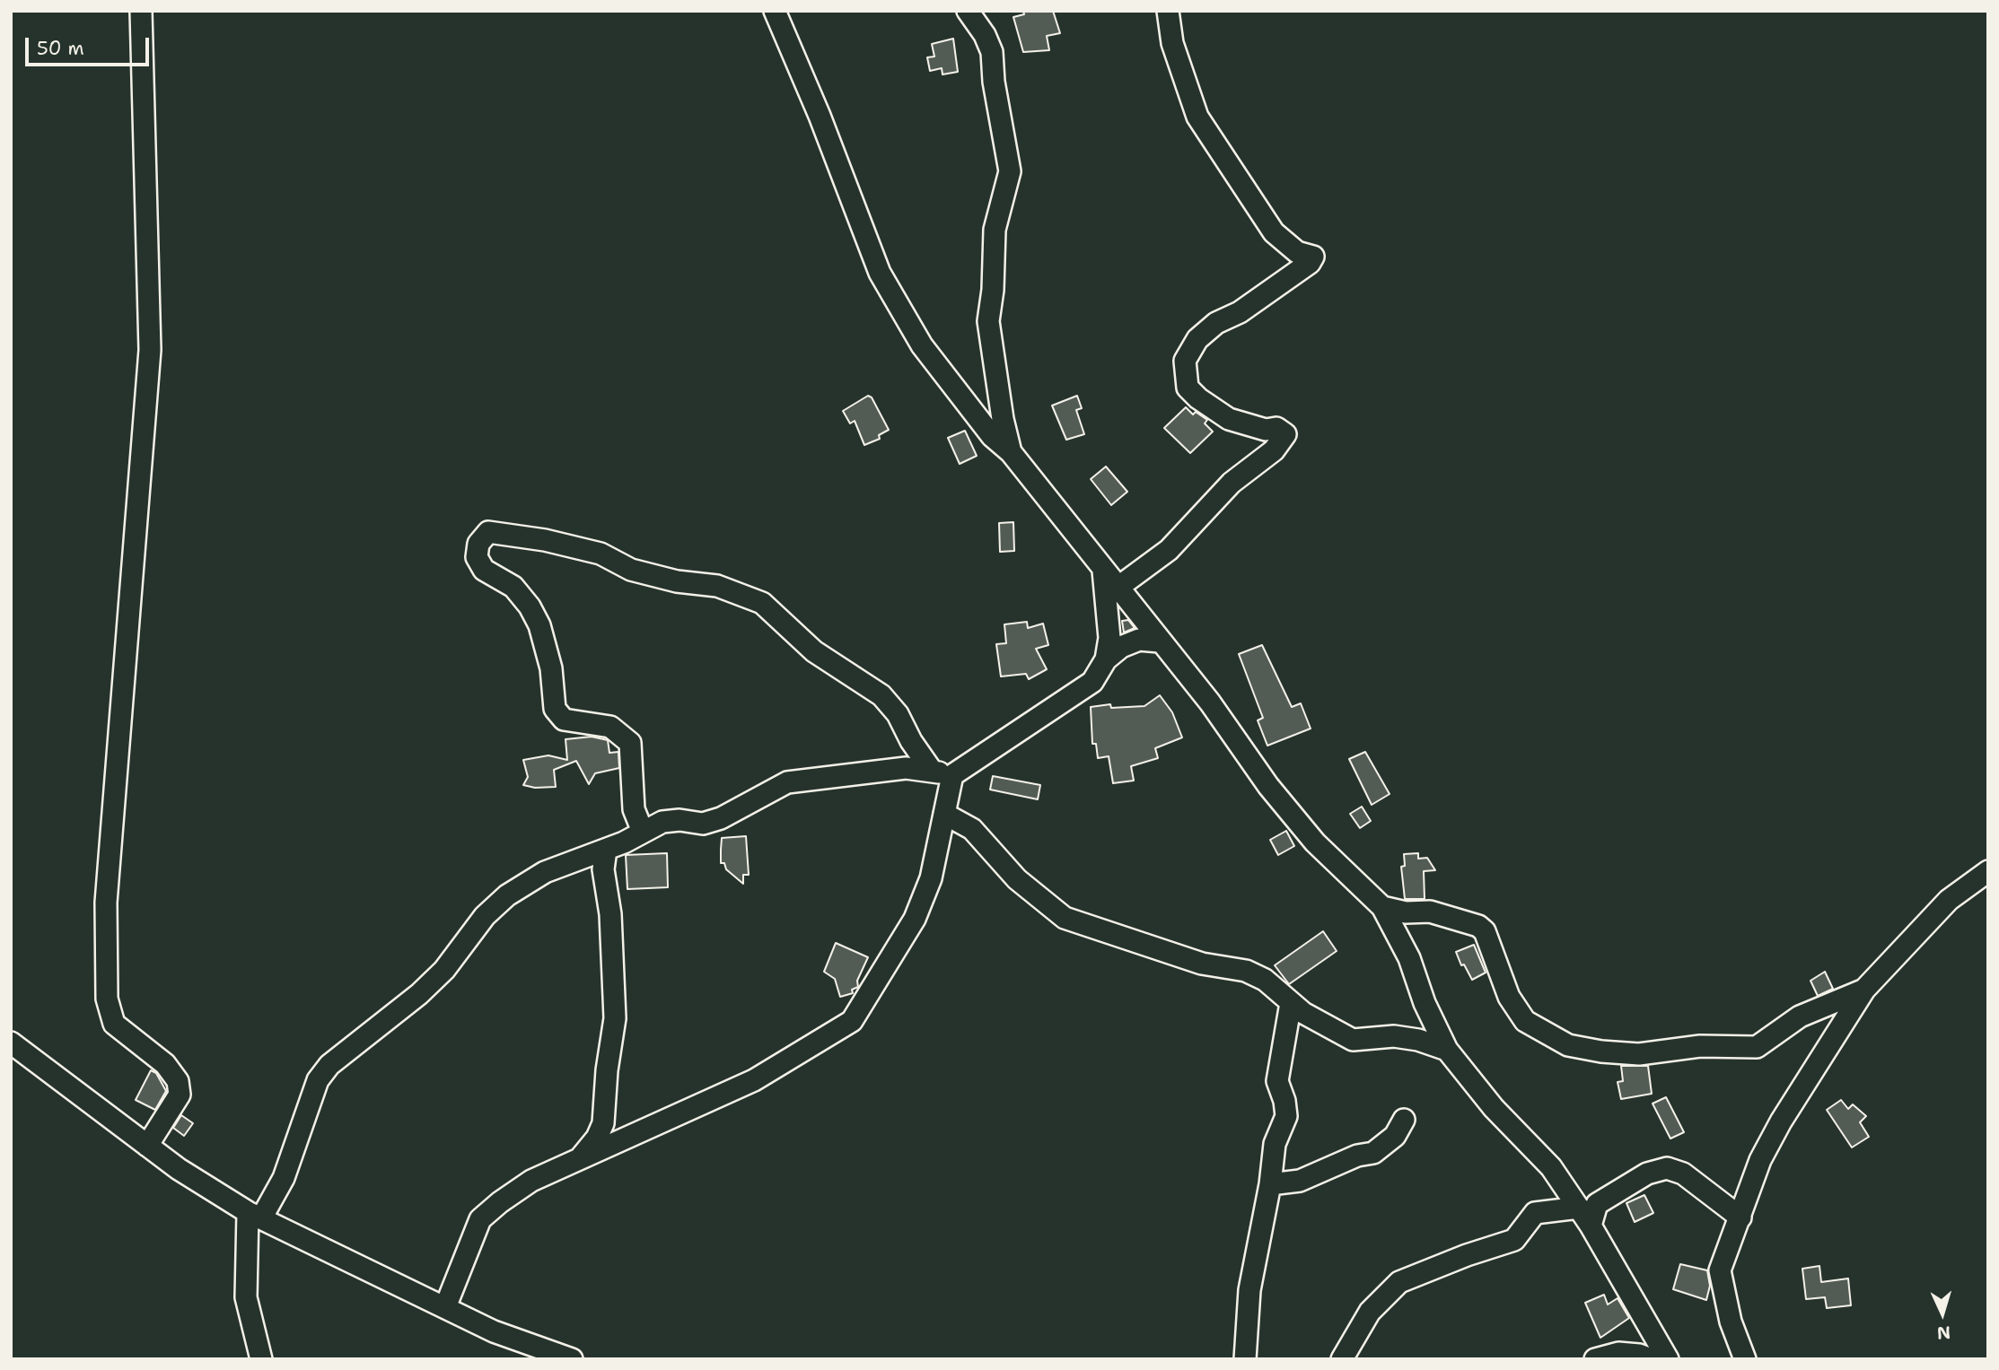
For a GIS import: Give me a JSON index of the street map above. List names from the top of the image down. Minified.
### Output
{"scale_bar":"50 m","north":"bottom"}
